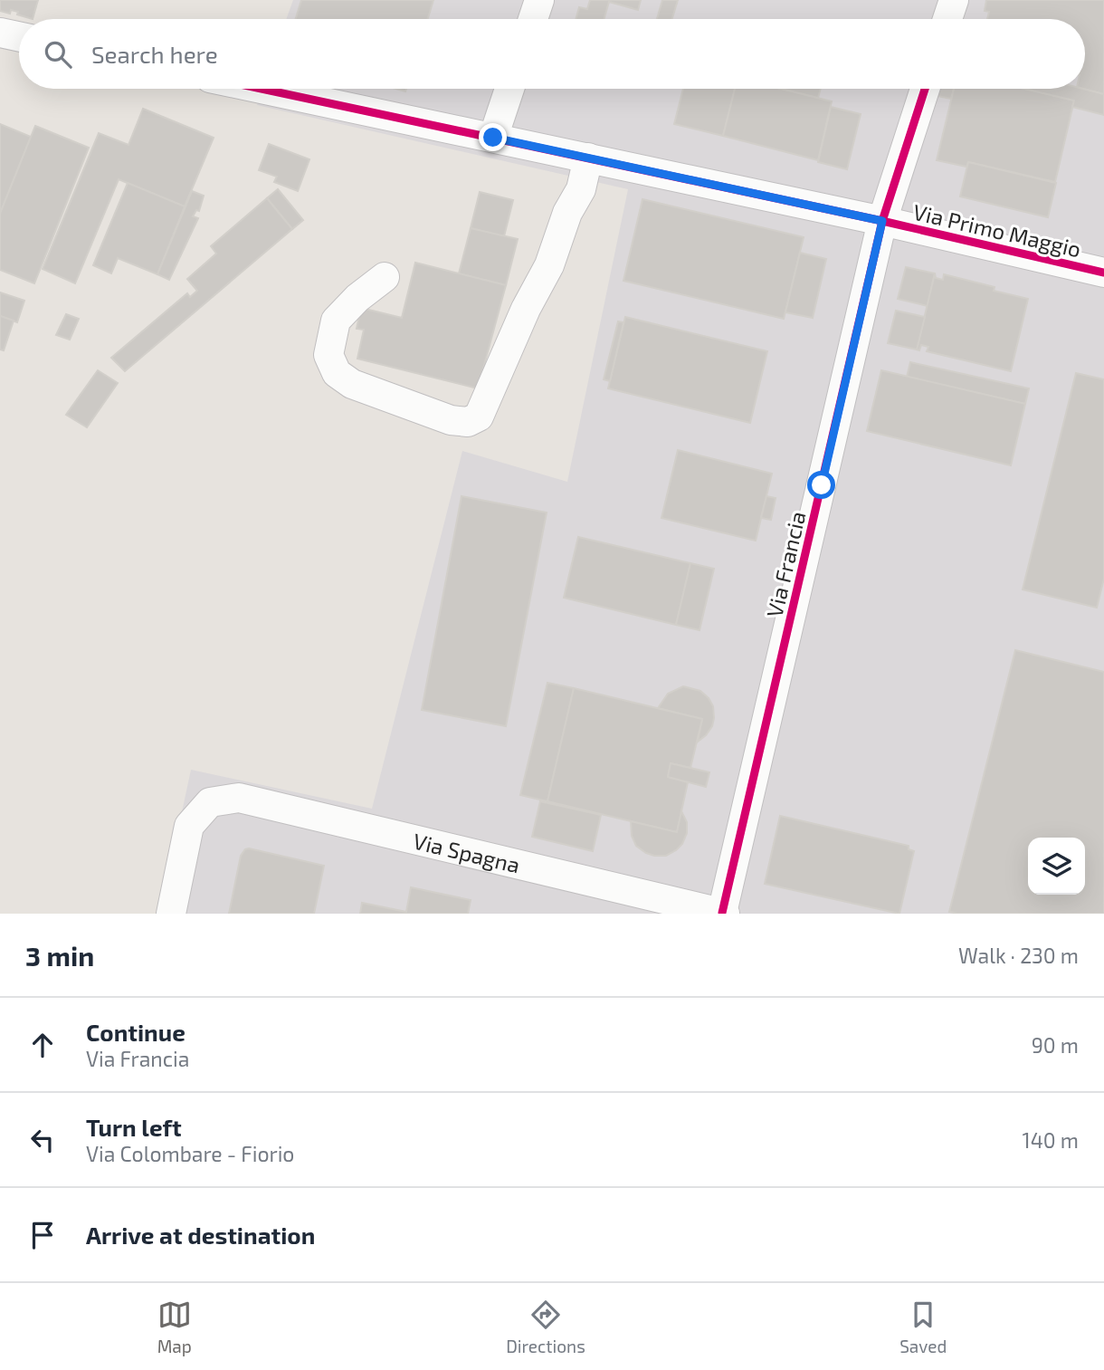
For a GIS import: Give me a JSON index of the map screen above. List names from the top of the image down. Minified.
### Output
{"streets":{"street":["Via Primo Maggio","Via Francia","Via Spagna"]},"crossings":[["Via Primo Maggio","Via Francia"],["Via Francia","Via Spagna"]],"page":{"search":"Search here","heading":["3 min","Walk · 230 m"],"list":[["Continue","Via Francia","90 m"],["Turn left","Via Colombare - Fiorio","140 m"],"Arrive at destination"],"nav":["Map","Directions","Saved"]}}
